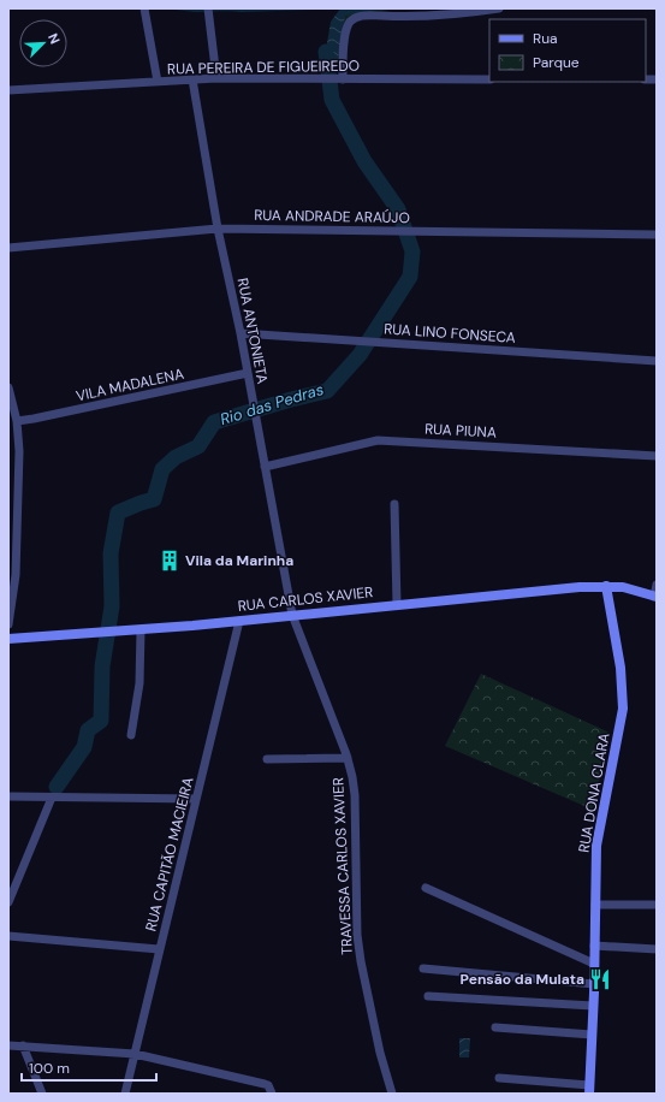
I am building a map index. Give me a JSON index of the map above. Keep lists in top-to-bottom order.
{
  "streets": {
    "street": [
      "RUA PEREIRA DE FIGUEIREDO",
      "RUA ANDRADE ARAÚJO",
      "RUA ANTONIETA",
      "RUA LINO FONSECA",
      "VILA MADALENA",
      "RUA PIUNA",
      "RUA CARLOS XAVIER",
      "RUA DONA CLARA",
      "RUA CAPITÃO MACIEIRA",
      "TRAVESSA CARLOS XAVIER"
    ]
  },
  "crossings": [
    ["RUA PEREIRA DE FIGUEIREDO", "RUA ANTONIETA"],
    ["RUA ANDRADE ARAÚJO", "RUA ANTONIETA"],
    ["RUA ANTONIETA", "RUA LINO FONSECA"],
    ["RUA ANTONIETA", "VILA MADALENA"],
    ["RUA ANTONIETA", "RUA PIUNA"],
    ["RUA ANTONIETA", "RUA CARLOS XAVIER"],
    ["RUA ANTONIETA", "TRAVESSA CARLOS XAVIER"],
    ["RUA CARLOS XAVIER", "RUA DONA CLARA"],
    ["RUA CARLOS XAVIER", "RUA CAPITÃO MACIEIRA"],
    ["RUA CARLOS XAVIER", "TRAVESSA CARLOS XAVIER"]
  ],
  "water": ["Rio das Pedras"],
  "places": {
    "building": ["Vila da Marinha"],
    "restaurant": ["Pensão da Mulata"]
  },
  "legend": ["Rua", "Parque"],
  "scale_bar": "100 m",
  "north": "top right"
}
